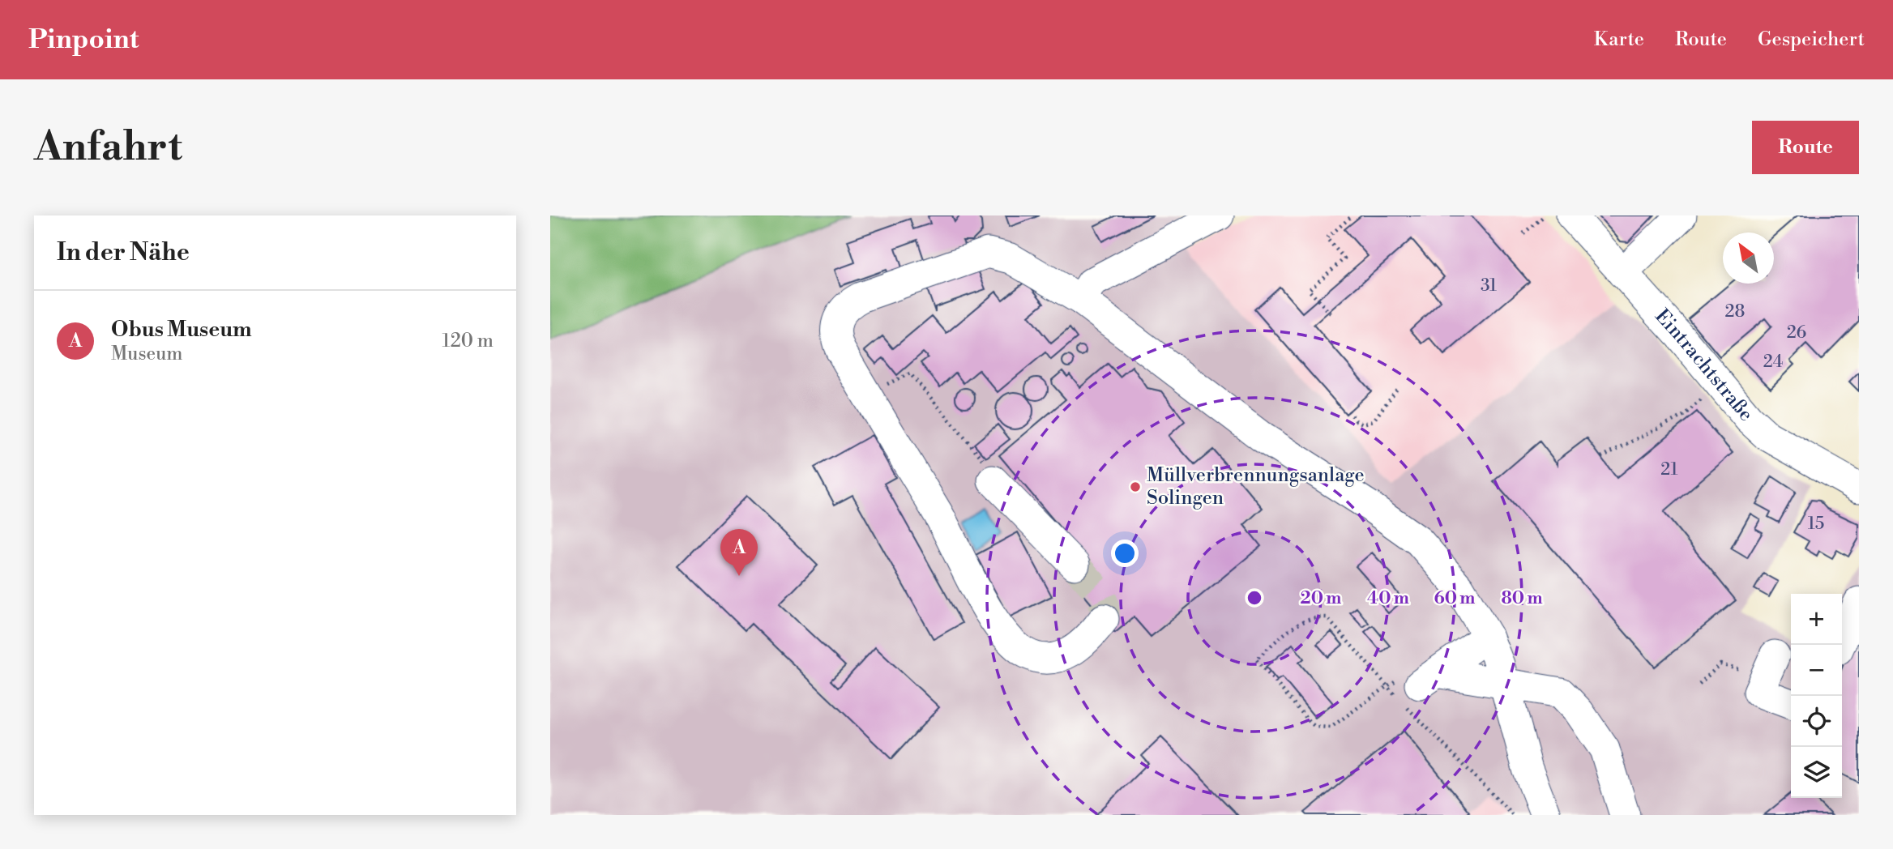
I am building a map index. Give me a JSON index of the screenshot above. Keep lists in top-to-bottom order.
{
  "streets": {
    "street": ["Eintrachtstraße"]
  },
  "places": ["Müllverbrennungsanlage Solingen"],
  "house_numbers": [
    "31",
    "28",
    "26",
    "24",
    "21",
    "15"
  ],
  "north": "top left",
  "page": {
    "header": "Pinpoint",
    "nav": ["Karte", "Route", "Gespeichert"],
    "buttons": "Route",
    "title": "Anfahrt",
    "heading": "In der Nähe",
    "list": [
      {
        "mark": "A",
        "name": "Obus Museum",
        "note": "Museum",
        "value": "120 m"
      }
    ],
    "pins": "A",
    "map_buttons": ["+", "−"]
  },
  "rings": [
    "20 m",
    "40 m",
    "60 m",
    "80 m"
  ]
}
